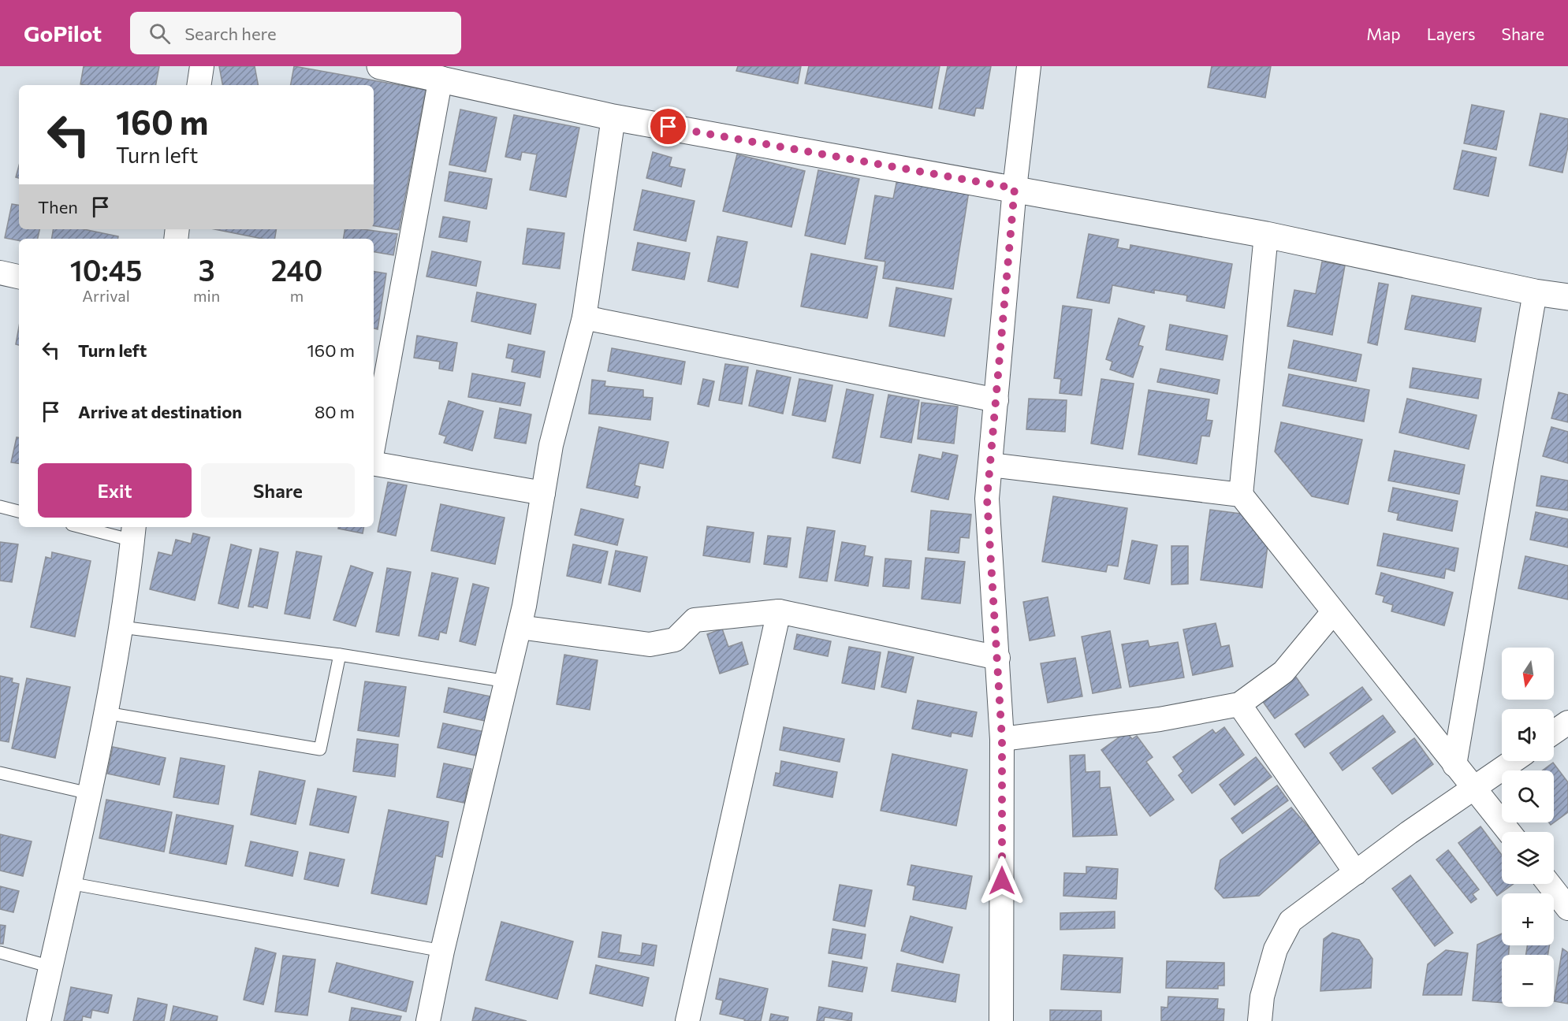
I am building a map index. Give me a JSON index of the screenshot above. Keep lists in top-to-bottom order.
{
  "north": "bottom",
  "page": {
    "header": "GoPilot",
    "search": "Search here",
    "nav": ["Map", "Layers", "Share"],
    "turn": ["160 m", "Turn left"],
    "then": "Then",
    "eta": [
      "10:45",
      "Arrival",
      "3",
      "min",
      "240",
      "m"
    ],
    "list": [
      {
        "name": "Turn left",
        "value": "160 m"
      },
      {
        "name": "Arrive at destination",
        "value": "80 m"
      }
    ],
    "buttons": ["Exit", "Share"],
    "map_buttons": ["+", "−"]
  }
}
